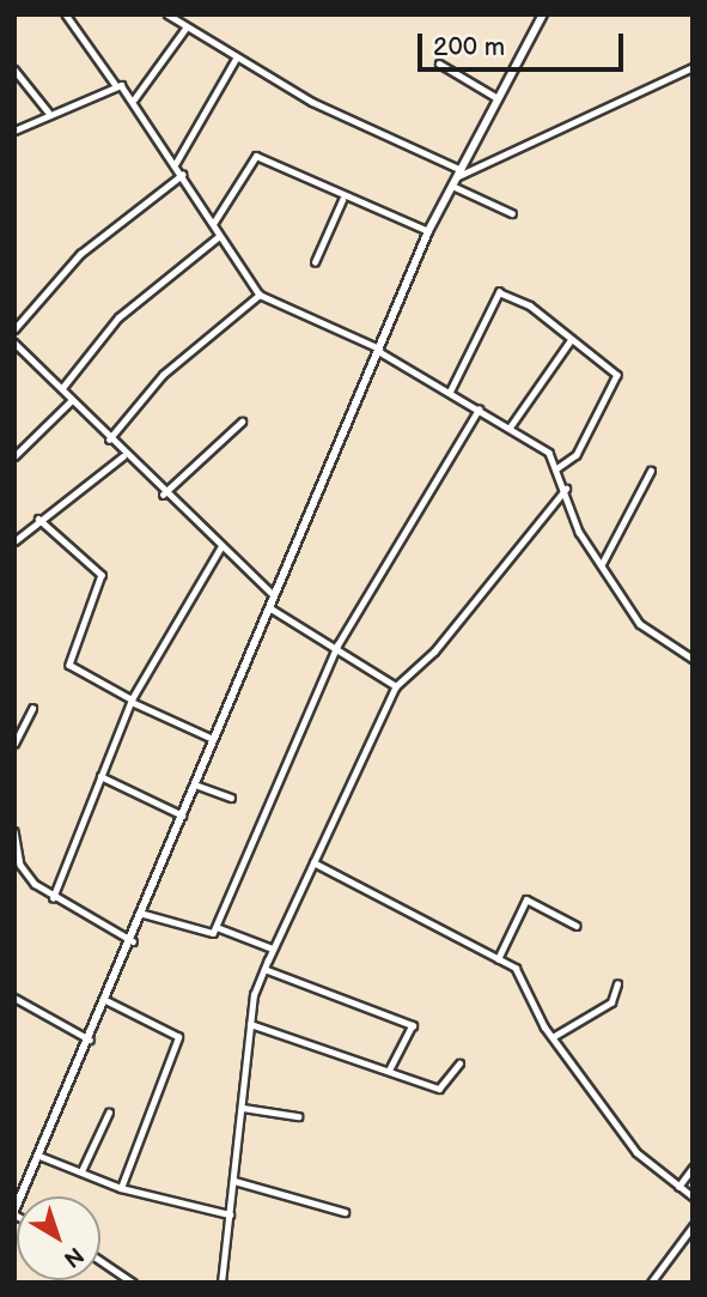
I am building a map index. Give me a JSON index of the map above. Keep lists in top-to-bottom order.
{
  "scale_bar": "200 m",
  "north": "bottom right"
}
